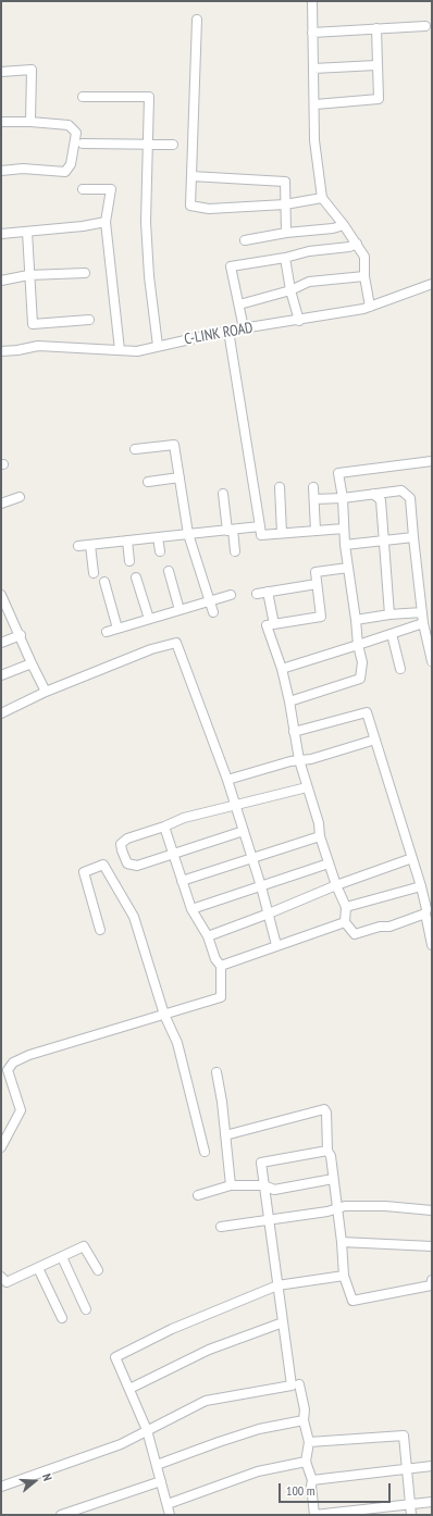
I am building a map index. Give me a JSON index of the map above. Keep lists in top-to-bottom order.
{
  "streets": {
    "street": ["C-LINK ROAD"]
  },
  "scale_bar": "100 m",
  "north": "right"
}
